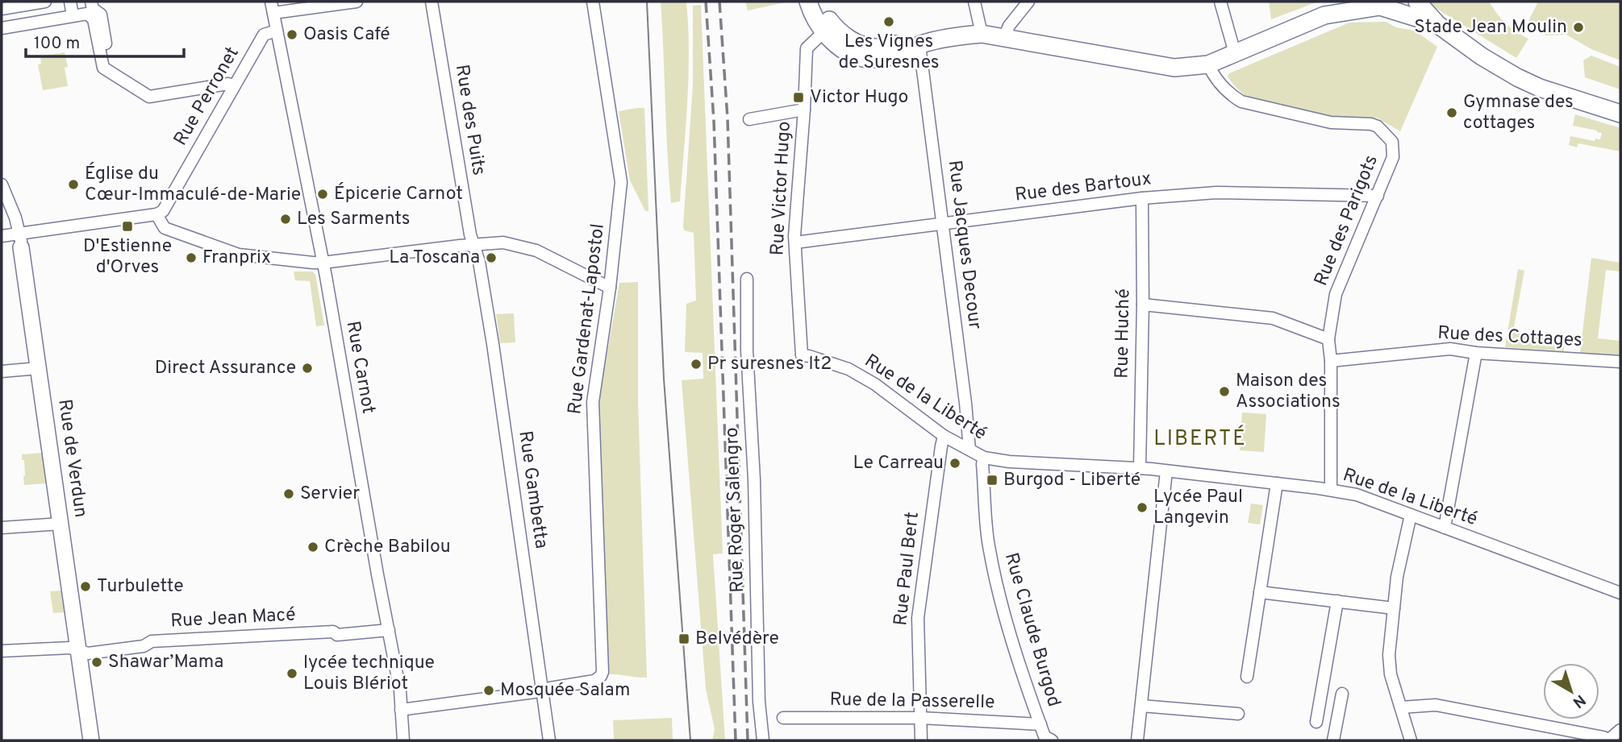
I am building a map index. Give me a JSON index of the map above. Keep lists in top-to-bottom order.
{
  "streets": {
    "street": [
      "Rue Perronet",
      "Rue des Puits",
      "Rue des Bartoux",
      "Rue Victor Hugo",
      "Rue des Parigots",
      "Rue Jacques Decour",
      "Rue Gardenat-Lapostol",
      "Rue Huché",
      "Rue des Cottages",
      "Rue Carnot",
      "Rue de la Liberté",
      "Rue de Verdun",
      "Rue Gambetta",
      "Rue Roger Salengro",
      "Rue Paul Bert",
      "Rue Jean Macé",
      "Rue Claude Burgod",
      "Rue de la Passerelle"
    ]
  },
  "crossings": [
    ["Rue Perronet", "Rue Carnot"],
    ["Rue des Puits", "Rue Gambetta"],
    ["Rue des Bartoux", "Rue Victor Hugo"],
    ["Rue des Bartoux", "Rue des Parigots"],
    ["Rue des Bartoux", "Rue Jacques Decour"],
    ["Rue des Bartoux", "Rue Huché"],
    ["Rue Victor Hugo", "Rue de la Liberté"],
    ["Rue des Parigots", "Rue des Cottages"],
    ["Rue des Parigots", "Rue de la Liberté"],
    ["Rue Jacques Decour", "Rue de la Liberté"],
    ["Rue Gardenat-Lapostol", "Rue Gambetta"],
    ["Rue Huché", "Rue de la Liberté"],
    ["Rue Carnot", "Rue Jean Macé"],
    ["Rue de la Liberté", "Rue Paul Bert"],
    ["Rue de la Liberté", "Rue Claude Burgod"],
    ["Rue de Verdun", "Rue Jean Macé"],
    ["Rue Paul Bert", "Rue de la Passerelle"],
    ["Rue Claude Burgod", "Rue de la Passerelle"]
  ],
  "districts": ["LIBERTÉ"],
  "places": {
    "other": [
      "Les Vignes de Suresnes",
      "Stade Jean Moulin",
      "Oasis Café",
      "Gymnase des cottages",
      "Église du Cœur-Immaculé-de-Marie",
      "Épicerie Carnot",
      "Les Sarments",
      "Franprix",
      "La Toscana",
      "Pr suresnes lt2",
      "Direct Assurance",
      "Maison des Associations",
      "Le Carreau",
      "Servier",
      "Lycée Paul Langevin",
      "Crèche Babilou",
      "Turbulette",
      "Shawar’Mama",
      "lycée technique Louis Blériot",
      "Mosquée Salam"
    ],
    "transit": [
      "Victor Hugo",
      "D'Estienne d'Orves",
      "Burgod - Liberté",
      "Belvédère"
    ]
  },
  "scale_bar": "100 m",
  "north": "bottom right"
}
